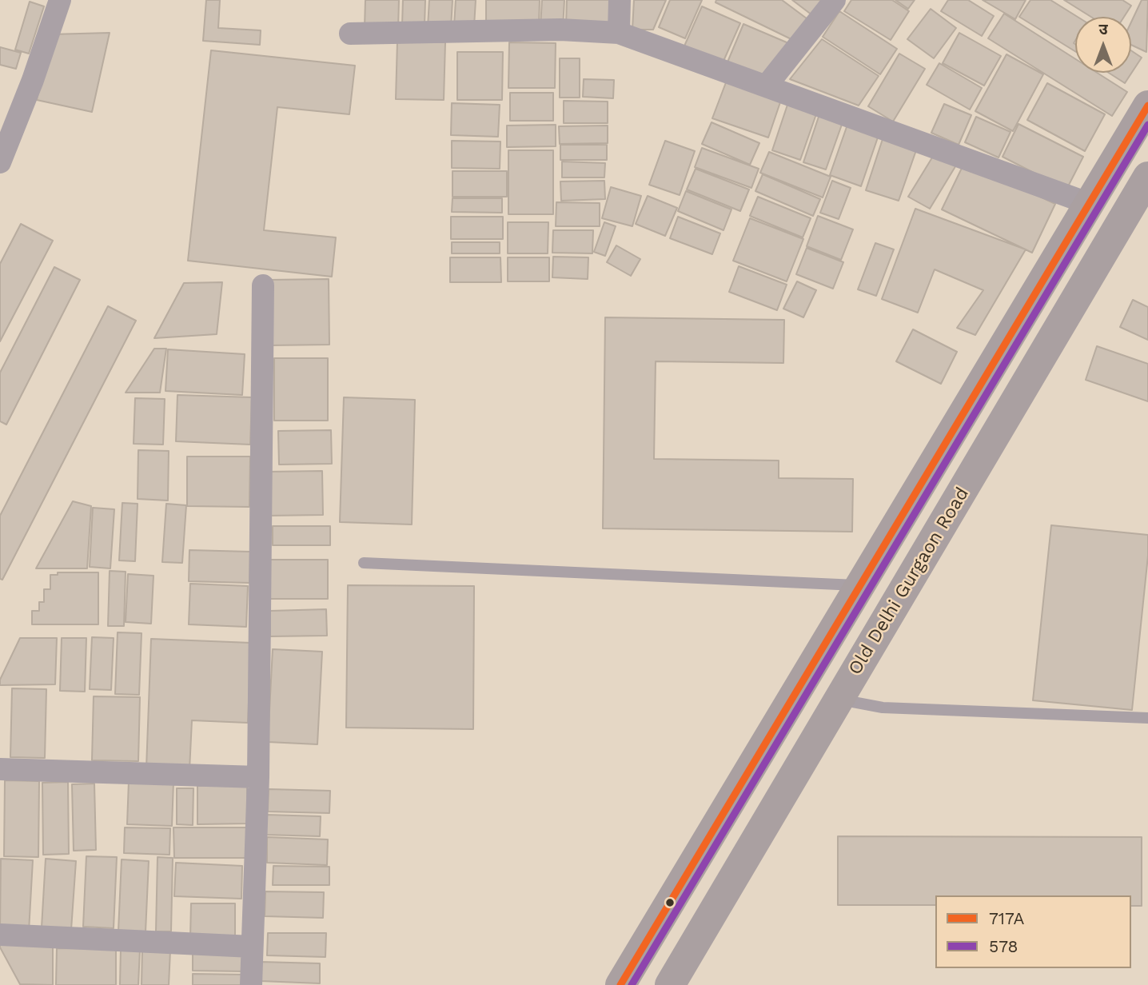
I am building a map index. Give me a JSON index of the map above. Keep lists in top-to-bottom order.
{
  "streets": {
    "main road": ["Old Delhi Gurgaon Road"]
  },
  "lines": ["transit line 717A", "transit line 578"],
  "legend": ["717A", "578"],
  "north": "top"
}
